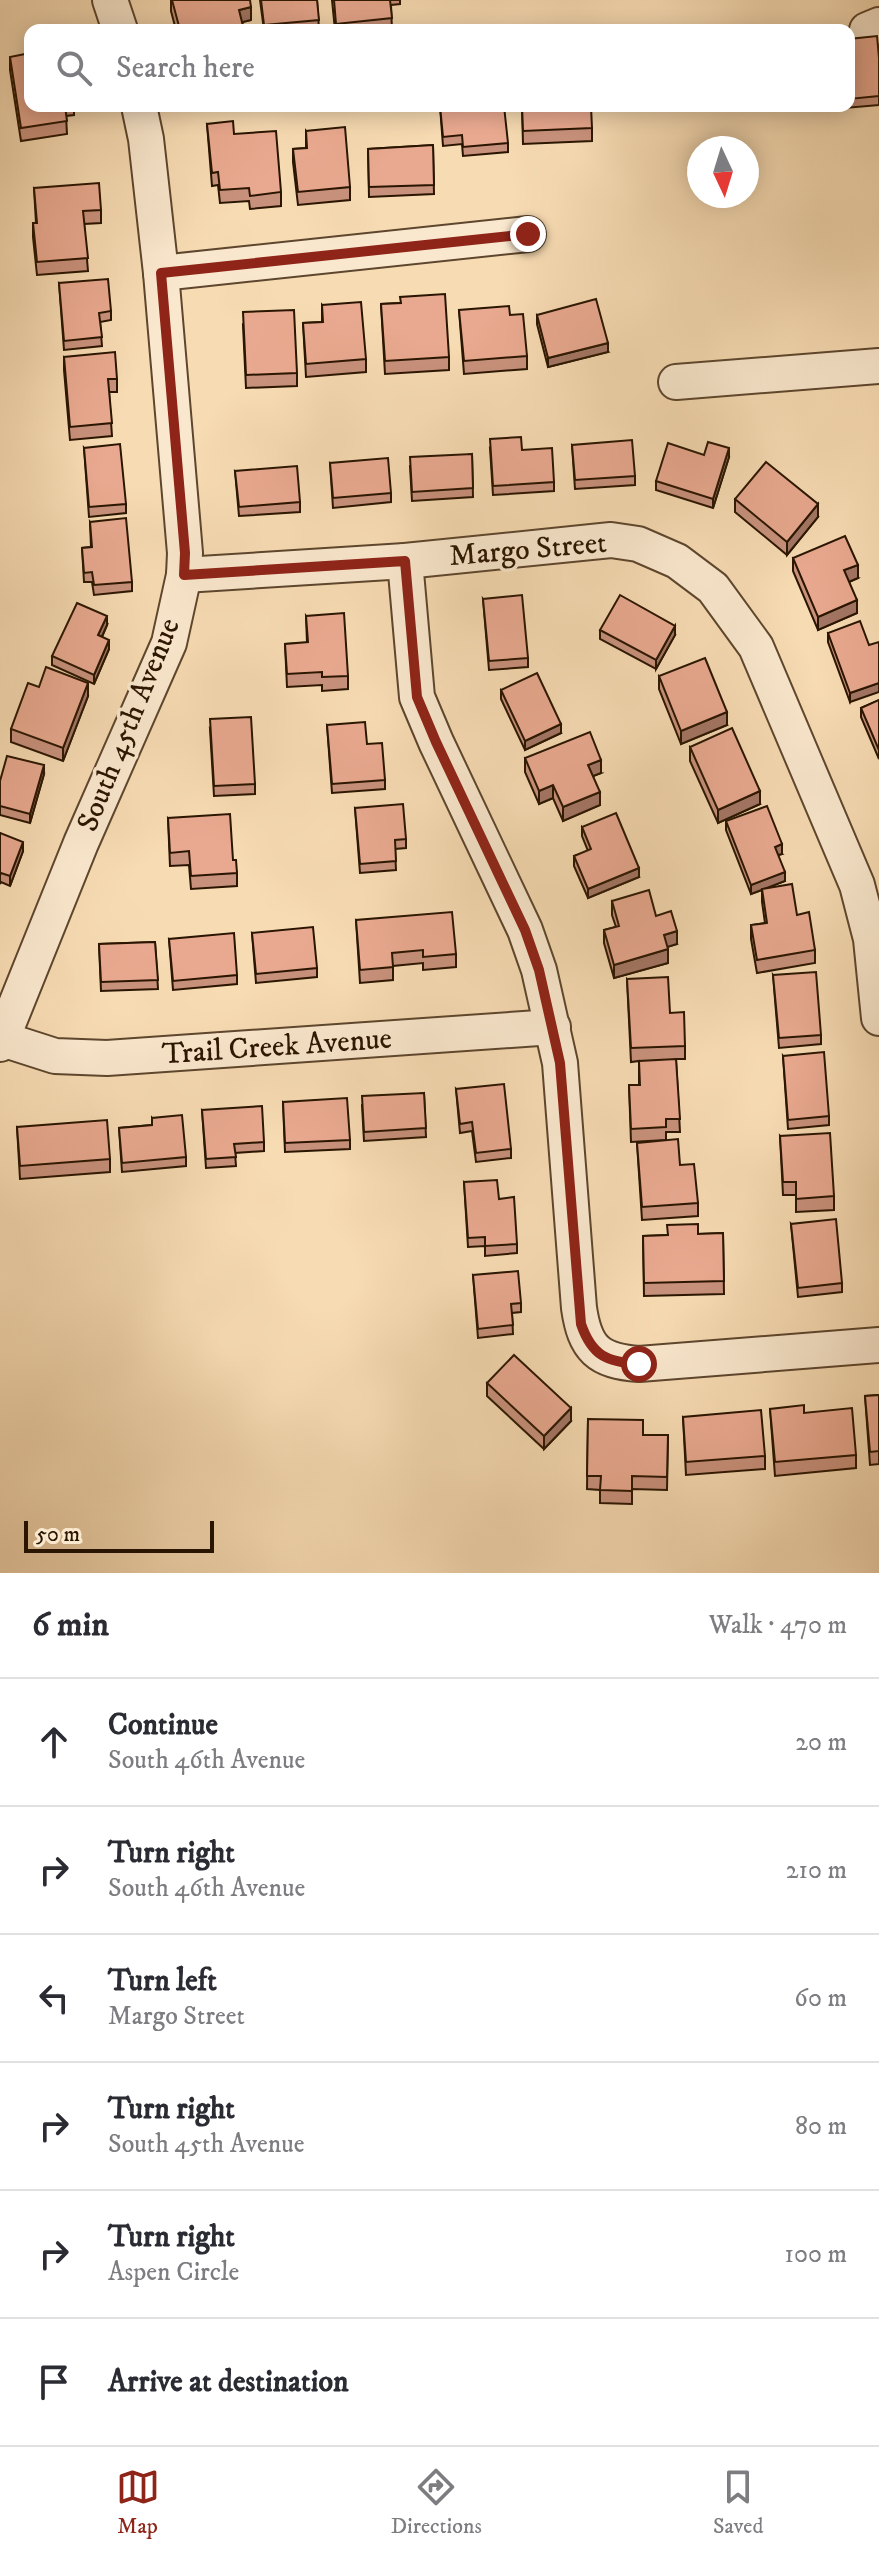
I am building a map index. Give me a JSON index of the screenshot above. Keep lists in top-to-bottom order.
{
  "streets": {
    "street": ["Margo Street", "South 45th Avenue", "Trail Creek Avenue"]
  },
  "crossings": [
    ["Margo Street", "South 45th Avenue"],
    ["South 45th Avenue", "Trail Creek Avenue"]
  ],
  "scale_bar": "50 m",
  "north": "bottom",
  "page": {
    "search": "Search here",
    "scale": "50 m",
    "heading": ["6 min", "Walk · 470 m"],
    "list": [
      ["Continue", "South 46th Avenue", "20 m"],
      ["Turn right", "South 46th Avenue", "210 m"],
      ["Turn left", "Margo Street", "60 m"],
      ["Turn right", "South 45th Avenue", "80 m"],
      ["Turn right", "Aspen Circle", "100 m"],
      "Arrive at destination"
    ],
    "nav": ["Map", "Directions", "Saved"]
  }
}
